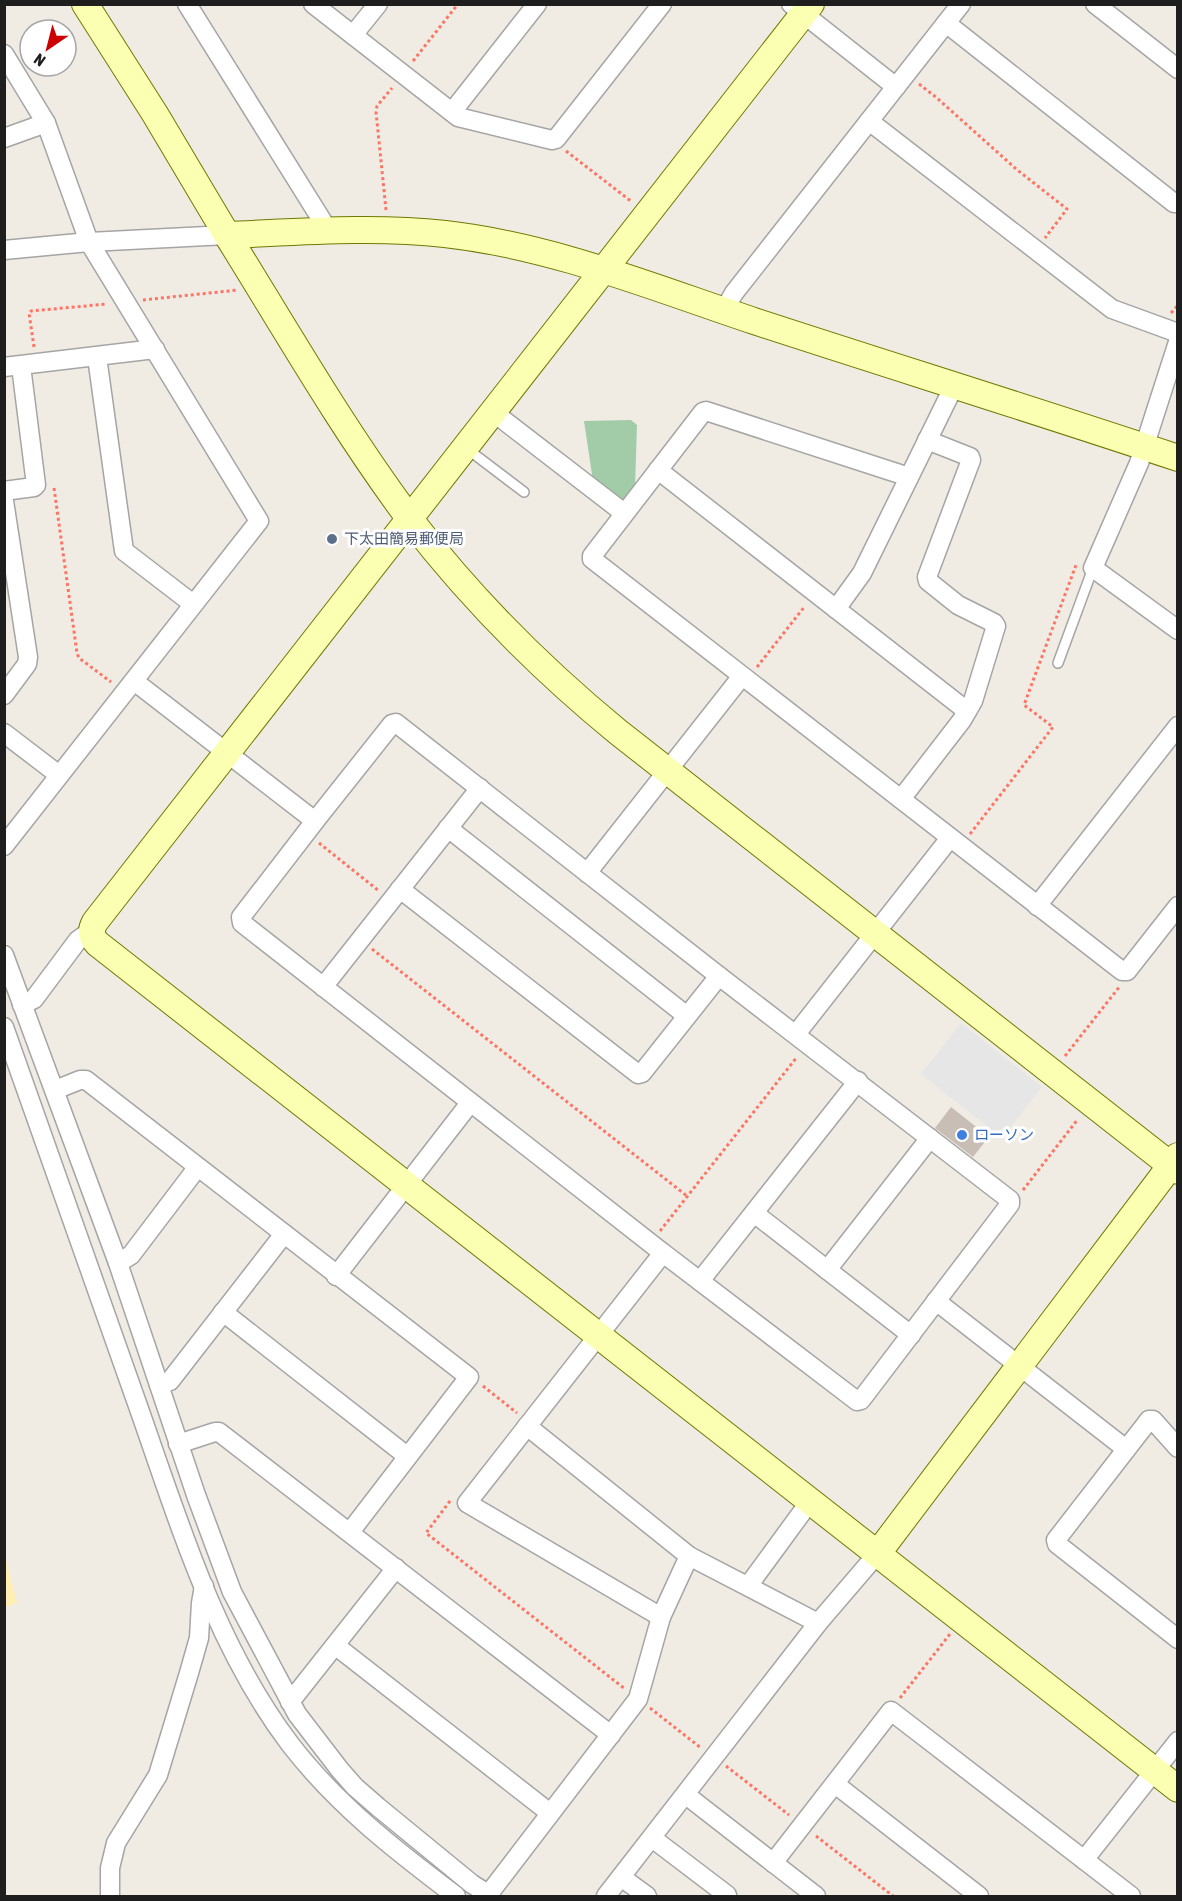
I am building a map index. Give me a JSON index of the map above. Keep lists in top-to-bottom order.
{
  "places": ["下太田簡易郵便局", "ローソン"],
  "north": "bottom left"
}
